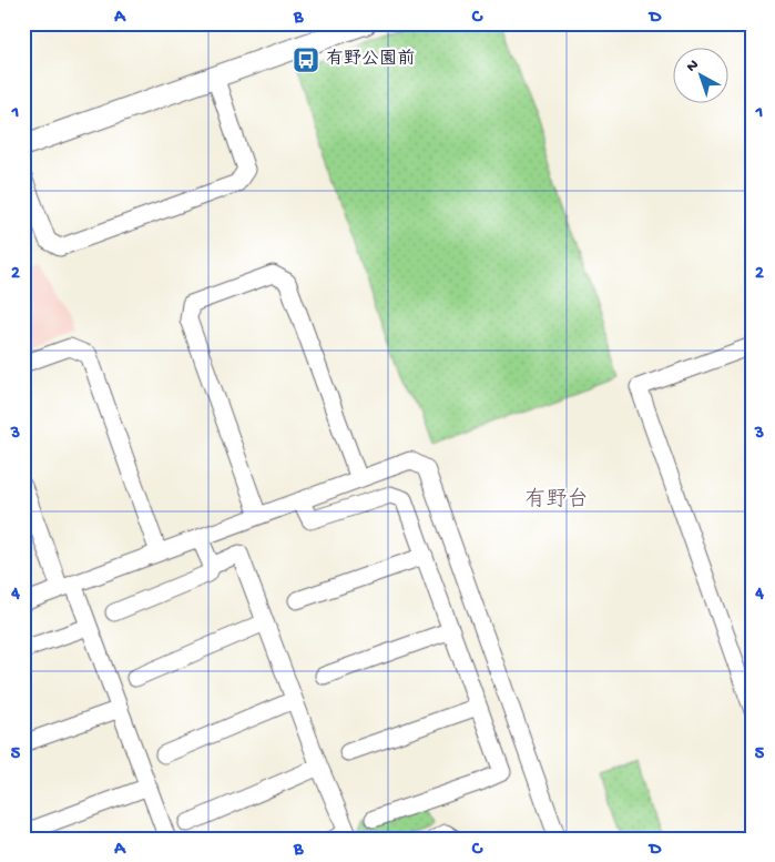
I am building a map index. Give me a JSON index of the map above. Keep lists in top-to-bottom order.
{
  "districts": ["有野台"],
  "places": {
    "bus stop": ["有野公園前"]
  },
  "north": "top left",
  "grid": {
    "columns": [
      "A",
      "B",
      "C",
      "D"
    ],
    "rows": [
      "1",
      "2",
      "3",
      "4",
      "5"
    ]
  }
}
